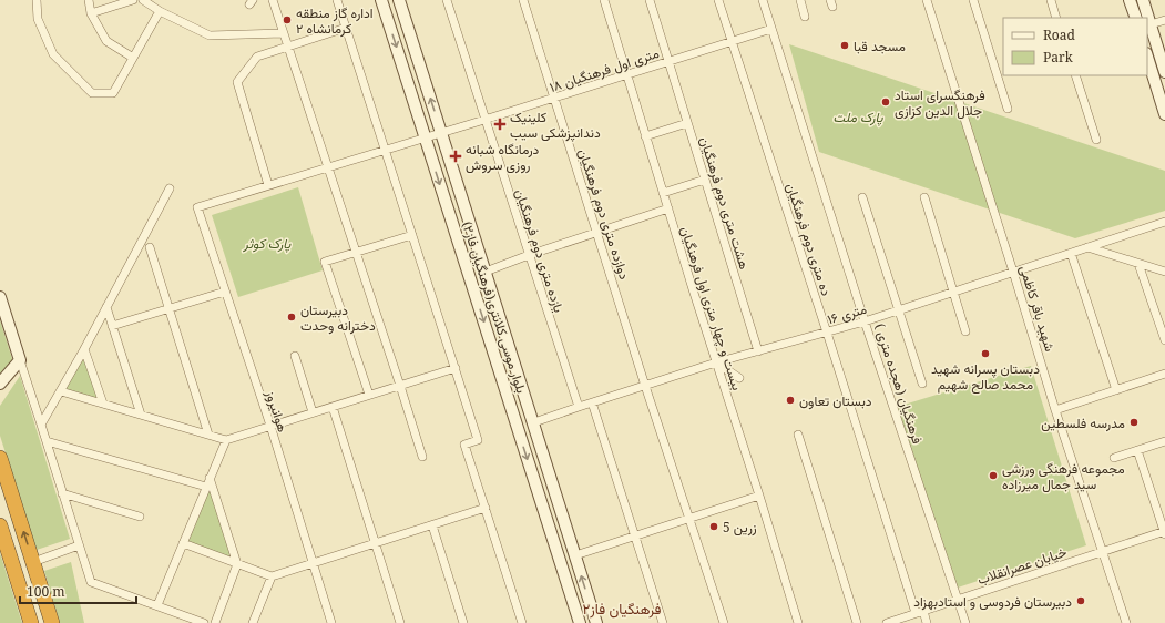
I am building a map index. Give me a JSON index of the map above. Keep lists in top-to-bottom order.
{
  "streets": {
    "main road": ["بلوار موسی کلانتری(فرهنگیان فاز۲)"],
    "street": [
      "۱۸ متری اول فرهنگیان",
      "هشت متری دوم فرهنگیان",
      "دوازده متری دوم فرهنگیان",
      "ده متری دوم فرهنگیان",
      "یازده متری دوم فرهنگیان",
      "بیست و چهار متری اول فرهنگیان",
      "شهید باقر کاظمی",
      "۱۶ متری",
      "فرهنگیان (هجده متری )",
      "هوانیروز",
      "خیابان عصرانقلاب"
    ]
  },
  "crossings": [
    ["۱۸ متری اول فرهنگیان", "هشت متری دوم فرهنگیان"],
    ["۱۸ متری اول فرهنگیان", "دوازده متری دوم فرهنگیان"],
    ["۱۸ متری اول فرهنگیان", "ده متری دوم فرهنگیان"],
    ["۱۸ متری اول فرهنگیان", "یازده متری دوم فرهنگیان"],
    ["۱۸ متری اول فرهنگیان", "بلوار موسی کلانتری(فرهنگیان فاز۲)"],
    ["۱۸ متری اول فرهنگیان", "بیست و چهار متری اول فرهنگیان"],
    ["۱۸ متری اول فرهنگیان", "فرهنگیان (هجده متری )"],
    ["۱۸ متری اول فرهنگیان", "هوانیروز"],
    ["هشت متری دوم فرهنگیان", "۱۶ متری"],
    ["دوازده متری دوم فرهنگیان", "۱۶ متری"],
    ["ده متری دوم فرهنگیان", "۱۶ متری"],
    ["ده متری دوم فرهنگیان", "خیابان عصرانقلاب"],
    ["یازده متری دوم فرهنگیان", "۱۶ متری"],
    ["بلوار موسی کلانتری(فرهنگیان فاز۲)", "۱۶ متری"],
    ["بیست و چهار متری اول فرهنگیان", "۱۶ متری"],
    ["شهید باقر کاظمی", "۱۶ متری"],
    ["شهید باقر کاظمی", "خیابان عصرانقلاب"],
    ["۱۶ متری", "فرهنگیان (هجده متری )"],
    ["فرهنگیان (هجده متری )", "خیابان عصرانقلاب"]
  ],
  "districts": ["فرهنگیان فاز۲"],
  "parks": ["پارک ملت", "پارک کوثر"],
  "places": {
    "other": [
      "اداره گاز منطقه ۲ کرمانشاه",
      "مسجد قبا",
      "فرهنگسرای استاد جلال الدین کزازی",
      "دبیرستان دخترانه وحدت",
      "دبستان پسرانه شهید محمد صالح شهیم",
      "دبستان تعاون",
      "مدرسه فلسطین",
      "مجموعه فرهنگی ورزشی سید جمال میرزاده",
      "زرین 5",
      "دبیرستان فردوسی و استادبهزاد"
    ],
    "health": ["کلینیک دندانپزشکی سیب", "درمانگاه شبانه روزی سروش"]
  },
  "legend": ["Road", "Park"],
  "scale_bar": "100 m"
}
